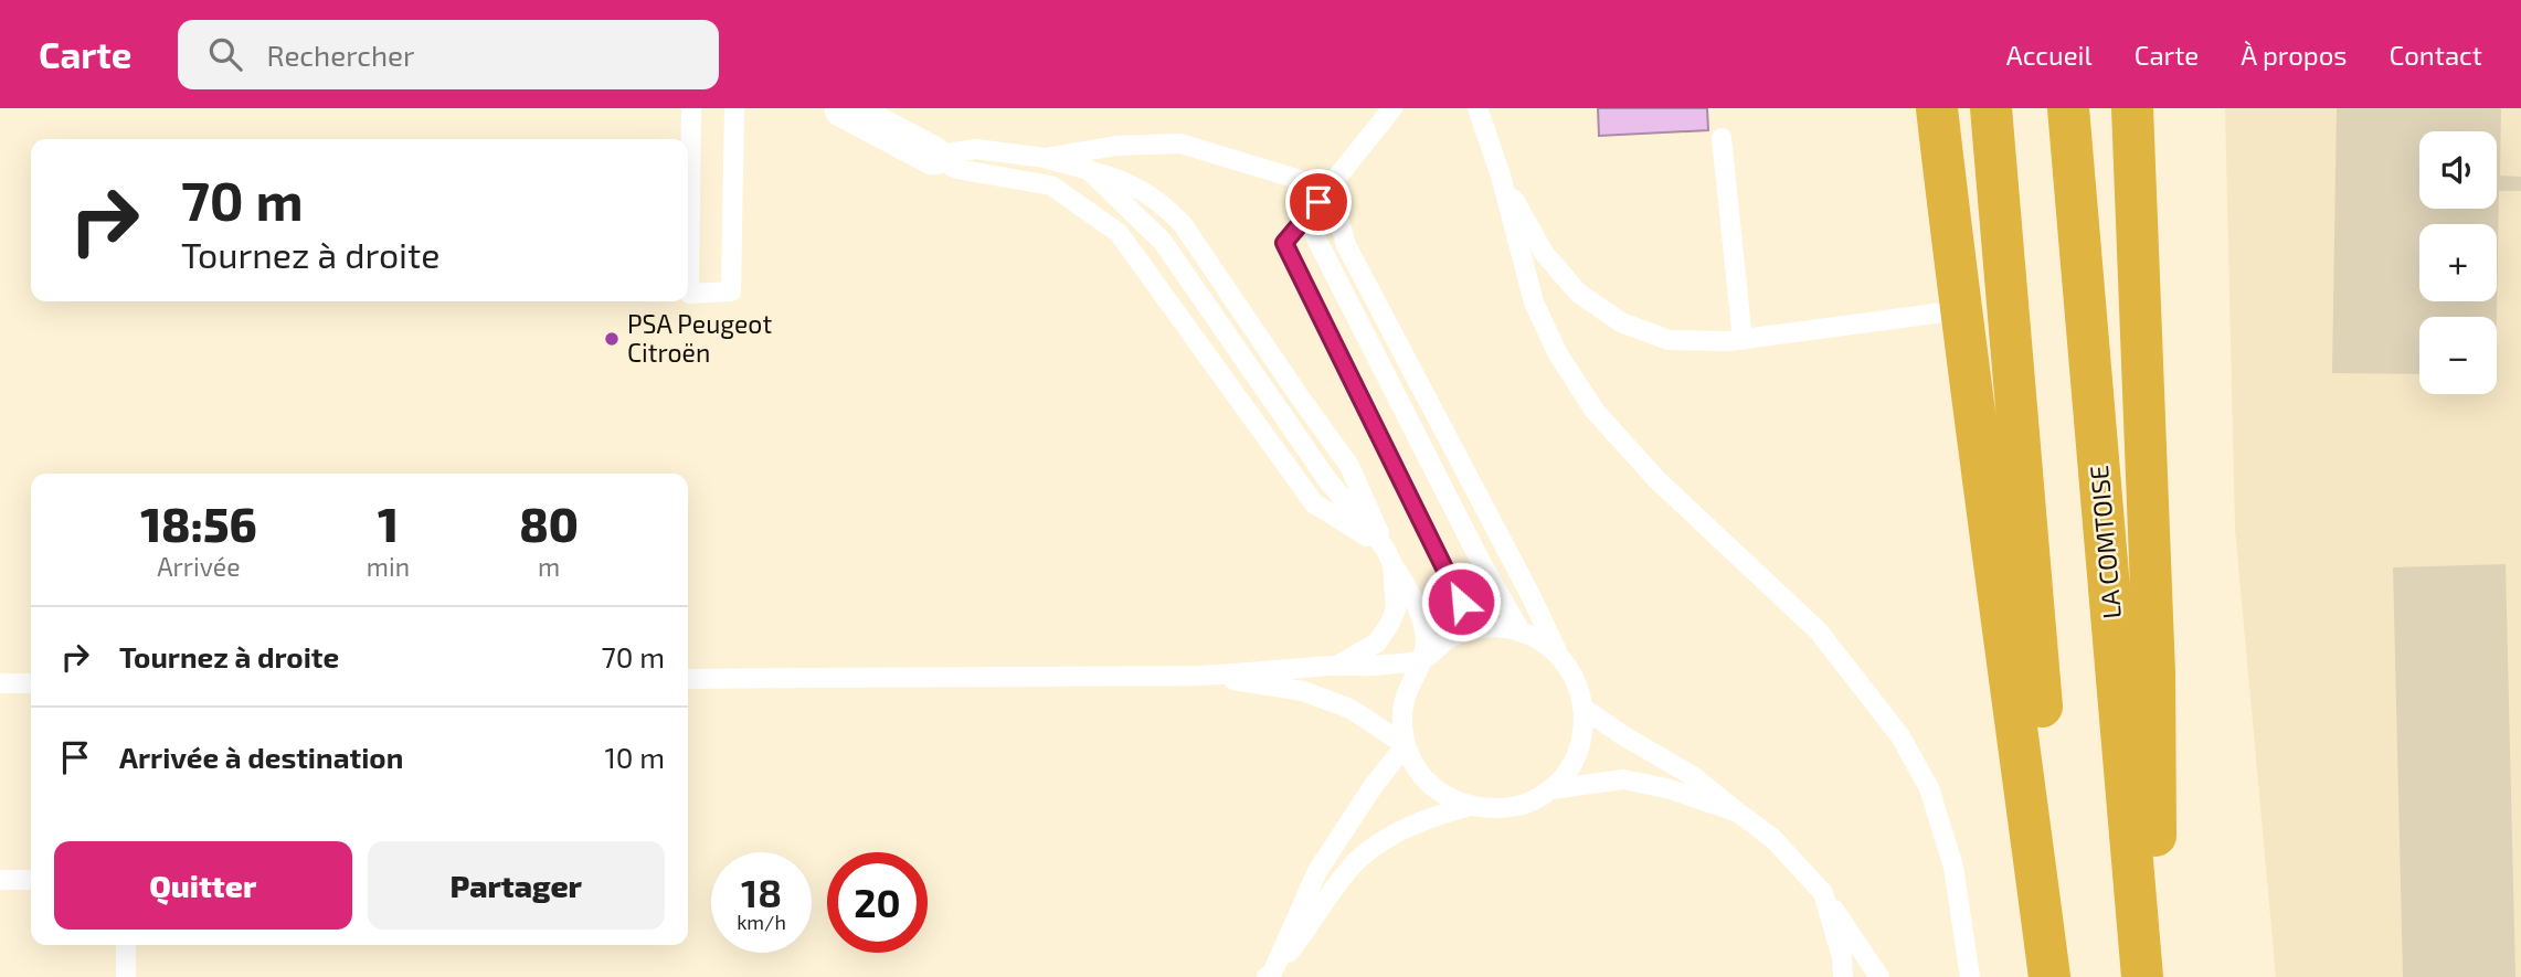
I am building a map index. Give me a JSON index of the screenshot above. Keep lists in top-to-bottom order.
{
  "streets": {
    "highway": ["LA COMTOISE"]
  },
  "places": ["PSA Peugeot Citroën"],
  "page": {
    "header": "Carte",
    "search": "Rechercher",
    "nav": [
      "Accueil",
      "Carte",
      "À propos",
      "Contact"
    ],
    "map_buttons": ["+", "−"],
    "turn": ["70 m", "Tournez à droite"],
    "eta": [
      "18:56",
      "Arrivée",
      "1",
      "min",
      "80",
      "m"
    ],
    "list": [
      {
        "name": "Tournez à droite",
        "value": "70 m"
      },
      {
        "name": "Arrivée à destination",
        "value": "10 m"
      }
    ],
    "buttons": ["Quitter", "Partager"],
    "speed": "18 km/h",
    "limit": "20"
  }
}
